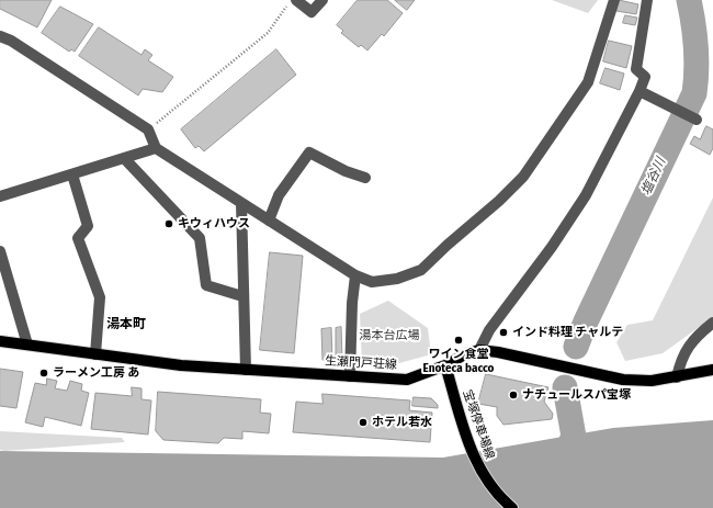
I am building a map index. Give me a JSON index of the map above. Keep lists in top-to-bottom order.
{
  "streets": {
    "main road": ["生瀬門戸荘線", "宝塚停車場線"]
  },
  "crossings": [
    ["生瀬門戸荘線", "宝塚停車場線"]
  ],
  "districts": ["湯本町"],
  "water": ["塩谷川"],
  "parks": ["湯本台広場"],
  "places": [
    "キウィハウス",
    "インド料理 チャルテ",
    "ワイン食堂 Enoteca bacco",
    "ラーメン工房 あ",
    "ナチュールスパ宝塚",
    "ホテル若水"
  ]
}
